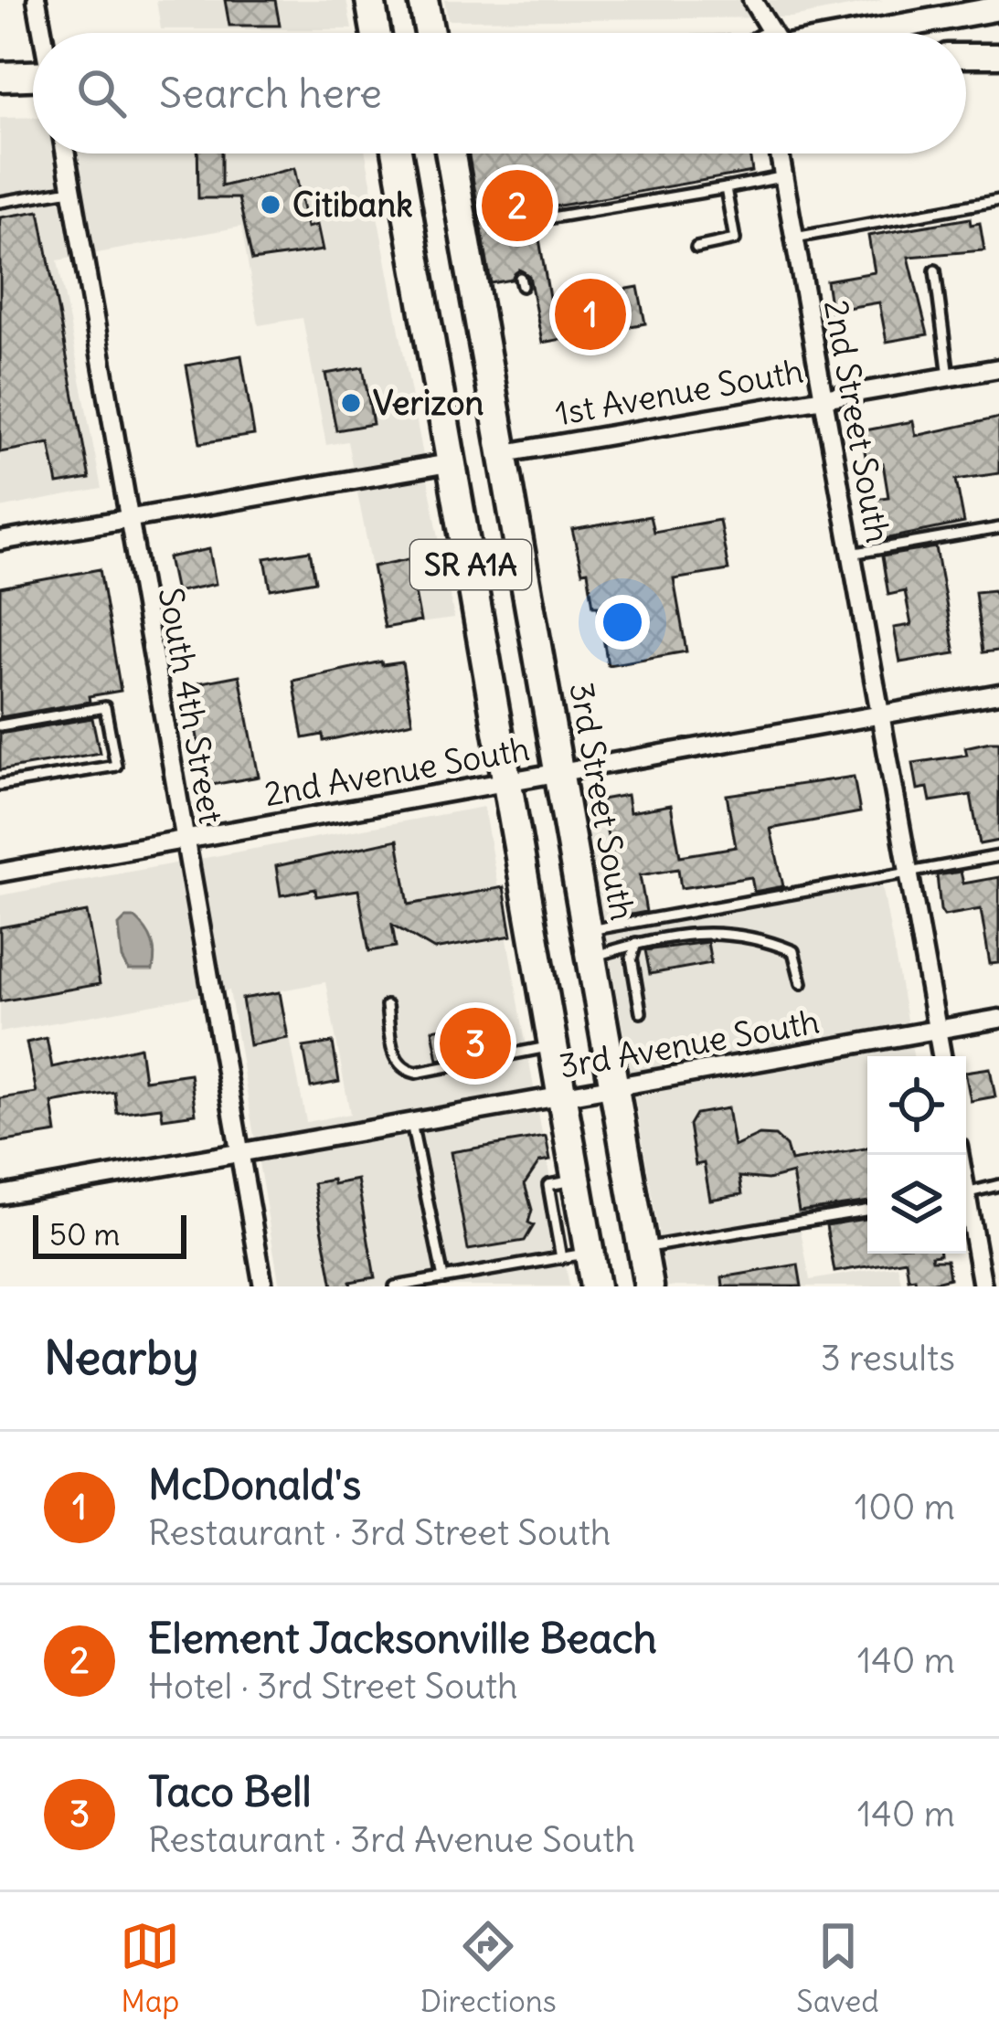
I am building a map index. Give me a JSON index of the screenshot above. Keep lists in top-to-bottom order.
{
  "streets": {
    "main road": ["SR A1A", "3rd Street South"],
    "street": [
      "1st Avenue South",
      "2nd Street South",
      "South 4th Street",
      "2nd Avenue South",
      "3rd Avenue South"
    ]
  },
  "crossings": [
    ["1st Avenue South", "2nd Street South"],
    ["1st Avenue South", "3rd Street South"],
    ["2nd Street South", "2nd Avenue South"],
    ["2nd Street South", "3rd Avenue South"],
    ["SR A1A", "2nd Avenue South"],
    ["SR A1A", "3rd Avenue South"],
    ["South 4th Street", "2nd Avenue South"],
    ["South 4th Street", "3rd Avenue South"],
    ["2nd Avenue South", "3rd Street South"],
    ["3rd Street South", "3rd Avenue South"]
  ],
  "places": ["Citibank", "Verizon"],
  "scale_bar": "50 m",
  "page": {
    "search": "Search here",
    "pins": ["2", "1", "3"],
    "scale": "50 m",
    "heading": ["Nearby", "3 results"],
    "list": [
      {
        "mark": "1",
        "name": "McDonald's",
        "note": "Restaurant · 3rd Street South",
        "value": "100 m"
      },
      {
        "mark": "2",
        "name": "Element Jacksonville Beach",
        "note": "Hotel · 3rd Street South",
        "value": "140 m"
      },
      {
        "mark": "3",
        "name": "Taco Bell",
        "note": "Restaurant · 3rd Avenue South",
        "value": "140 m"
      }
    ],
    "nav": ["Map", "Directions", "Saved"]
  }
}
